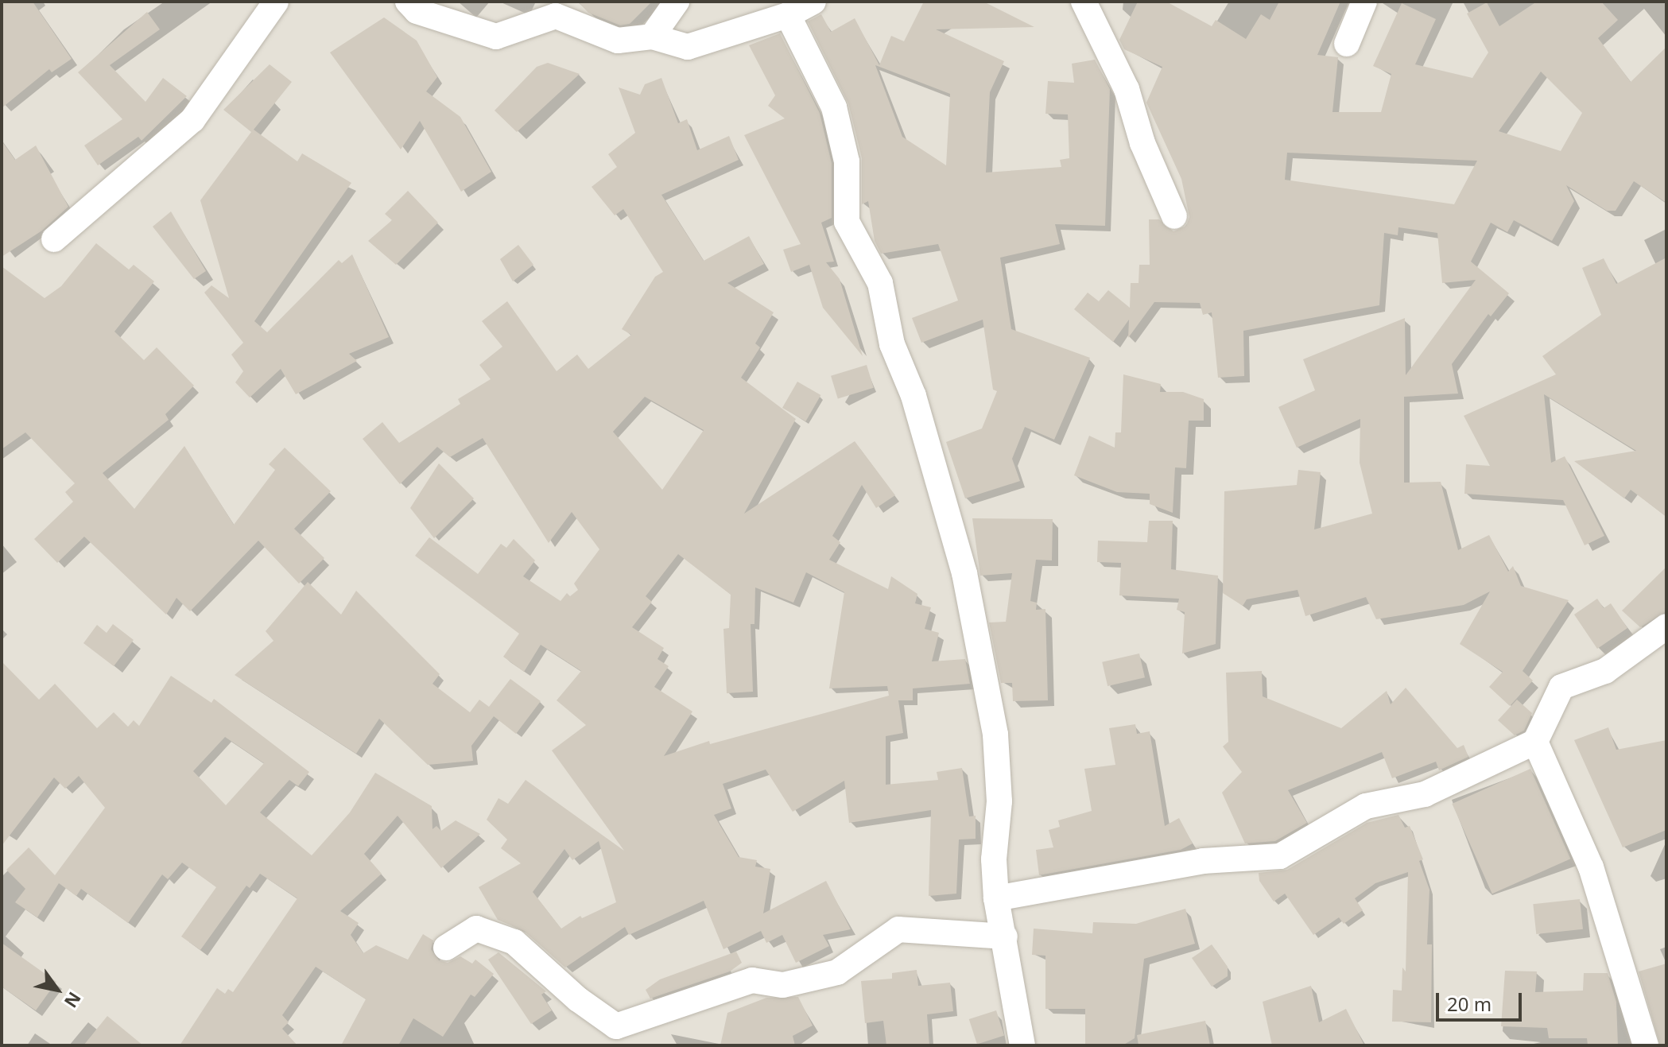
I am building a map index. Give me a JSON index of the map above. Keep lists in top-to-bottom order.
{
  "scale_bar": "20 m",
  "north": "bottom right"
}
